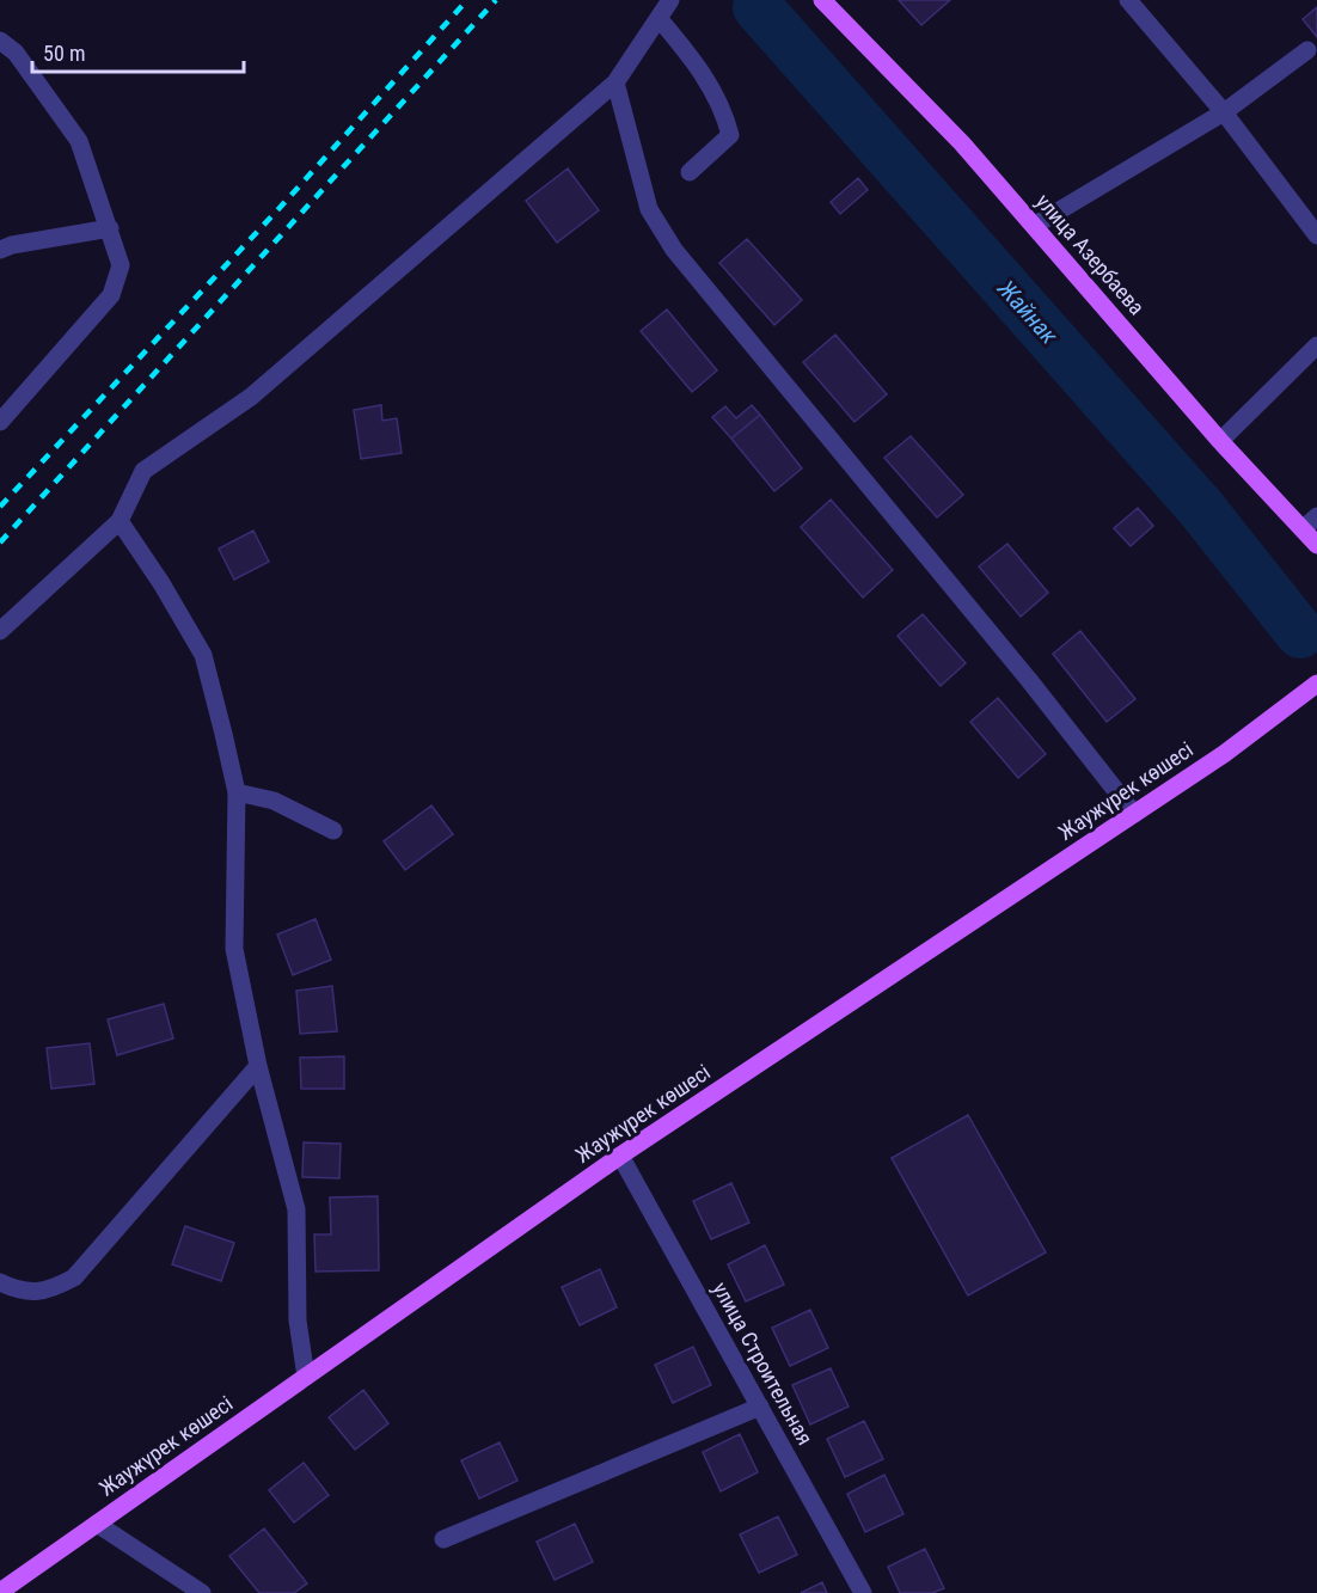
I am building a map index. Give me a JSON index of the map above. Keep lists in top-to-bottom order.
{
  "streets": {
    "main road": ["улица Азербаева", "Жаужүрек көшесі"],
    "street": ["улица Строительная"]
  },
  "crossings": [
    ["Жаужүрек көшесі", "улица Строительная"]
  ],
  "water": ["Жайнак"],
  "scale_bar": "50 m"
}
